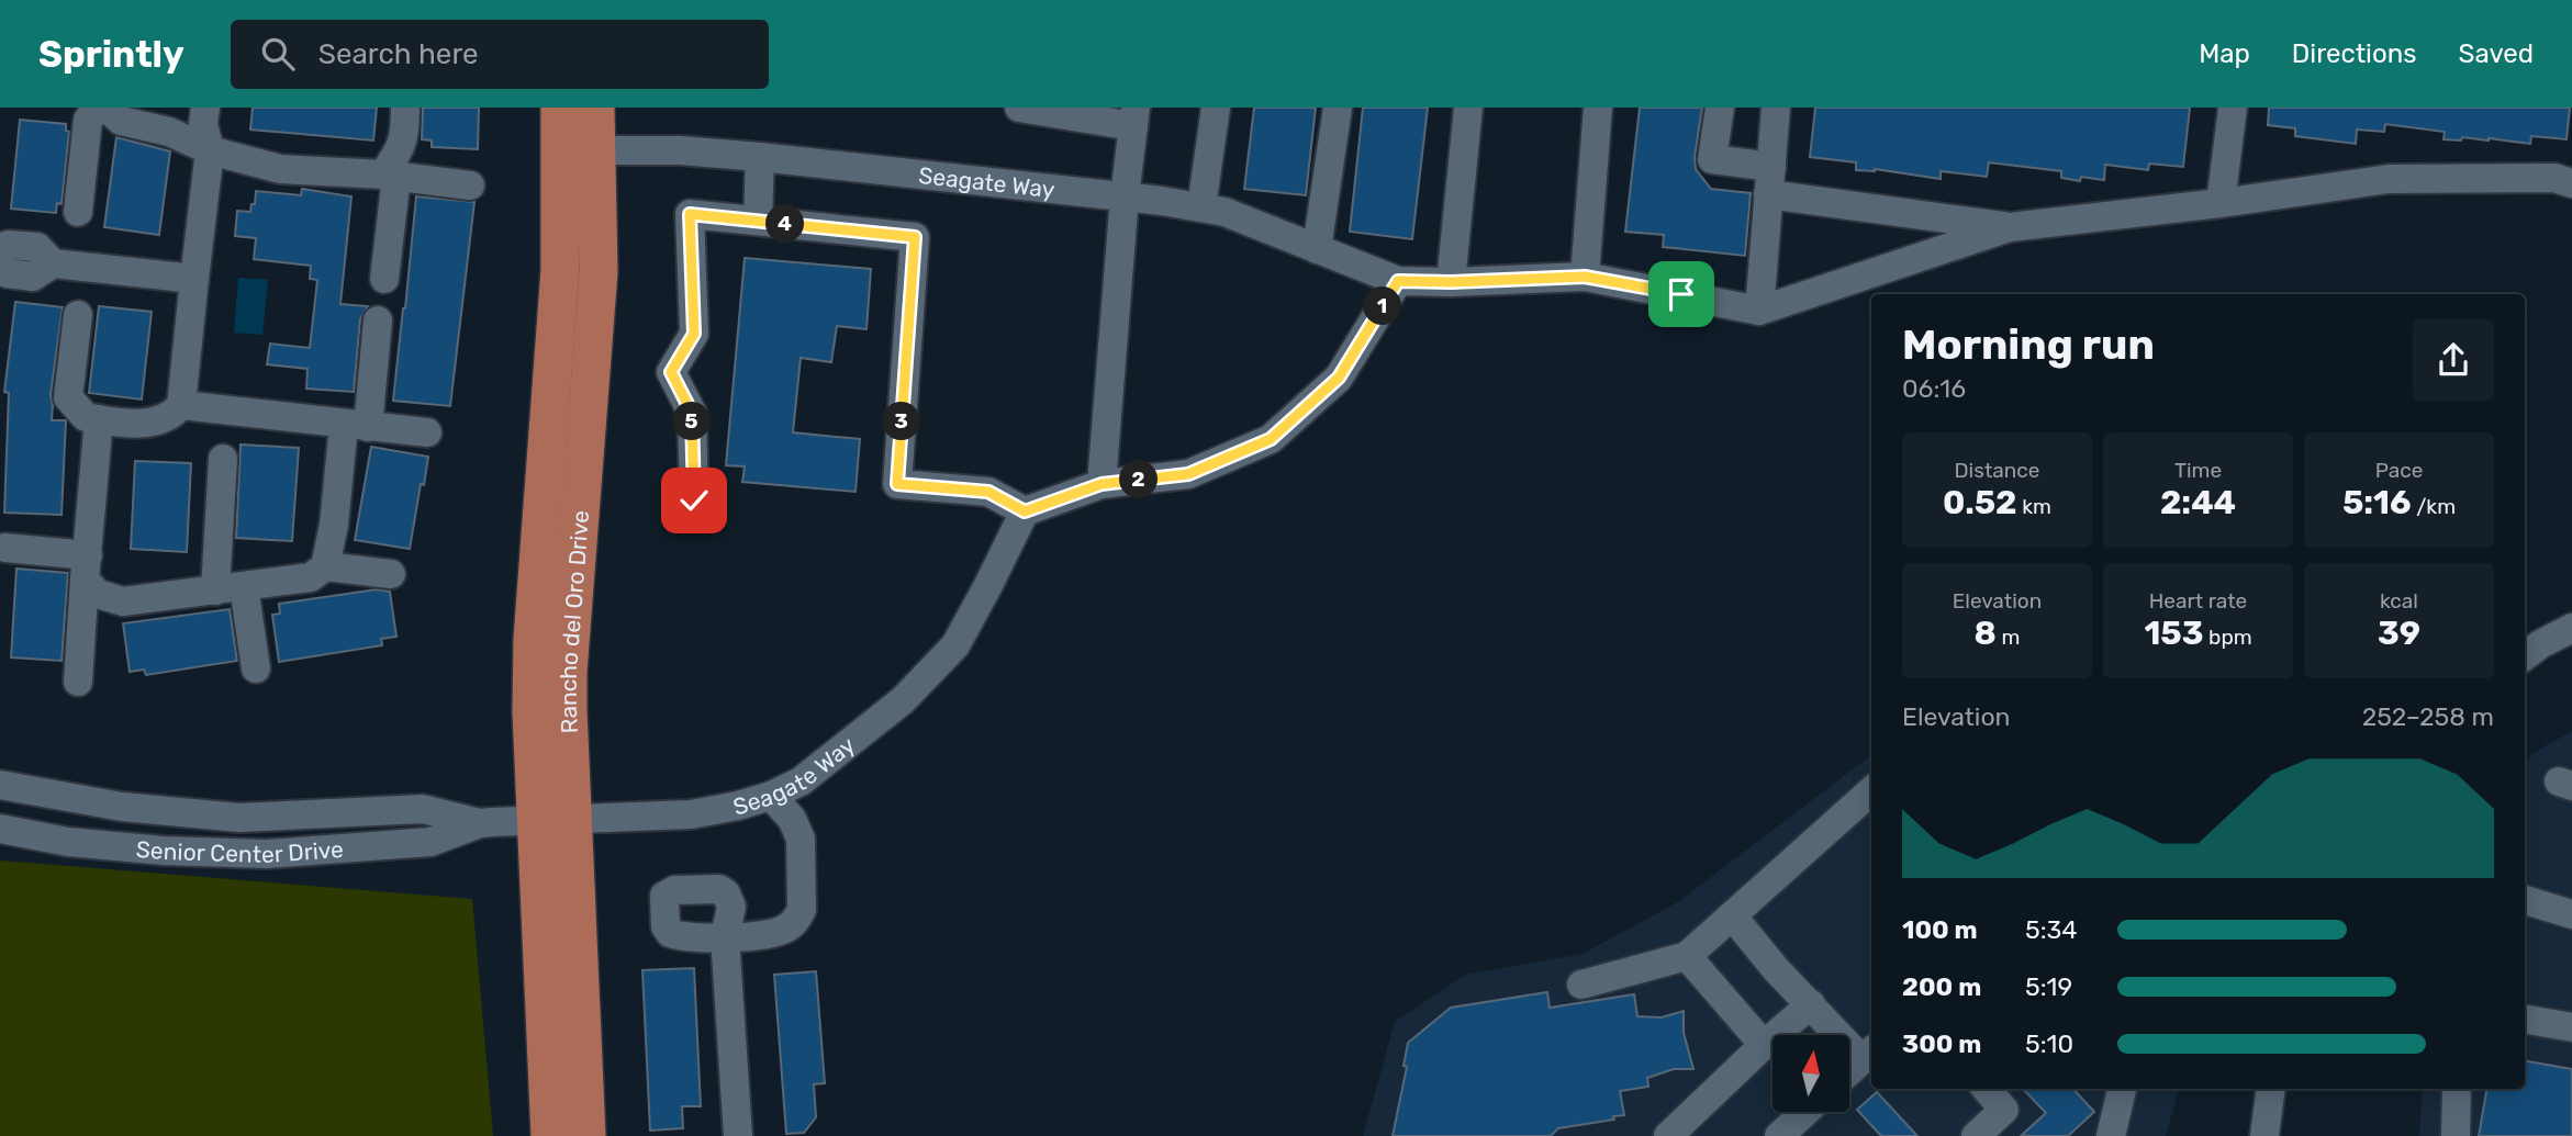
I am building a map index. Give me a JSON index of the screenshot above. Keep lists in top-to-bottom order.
{
  "streets": {
    "main road": ["Rancho del Oro Drive"],
    "street": ["Seagate Way", "Senior Center Drive"]
  },
  "crossings": [
    ["Seagate Way", "Rancho del Oro Drive"],
    ["Seagate Way", "Senior Center Drive"],
    ["Rancho del Oro Drive", "Senior Center Drive"]
  ],
  "north": "top",
  "page": {
    "header": "Sprintly",
    "search": "Search here",
    "nav": ["Map", "Directions", "Saved"],
    "pins": [
      "4",
      "1",
      "3",
      "5",
      "2"
    ],
    "heading": ["Morning run", "06:16"],
    "stats": [
      ["Distance", "0.52 km"],
      ["Time", "2:44"],
      ["Pace", "5:16 /km"],
      ["Elevation", "8 m"],
      ["Heart rate", "153 bpm"],
      ["kcal", "39"]
    ],
    "chart": ["Elevation", "252–258 m"],
    "list": [
      {
        "name": "100 m",
        "note": "5:34"
      },
      {
        "name": "200 m",
        "note": "5:19"
      },
      {
        "name": "300 m",
        "note": "5:10"
      }
    ]
  }
}
